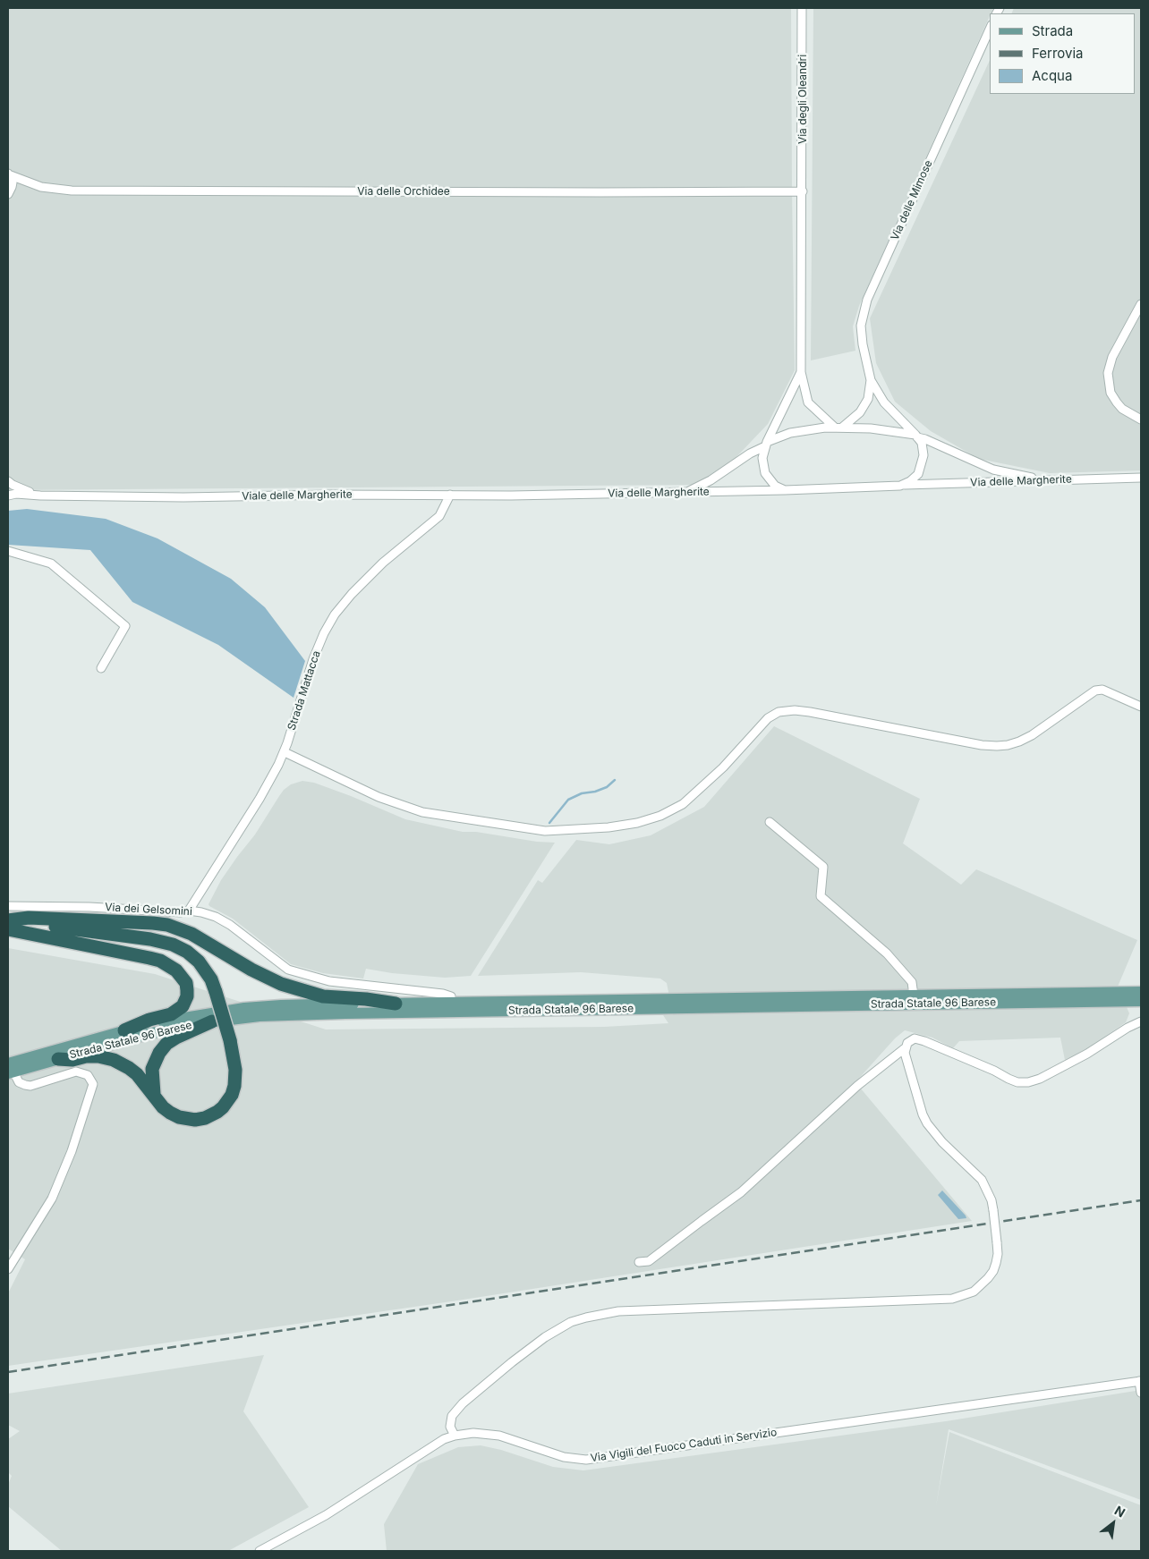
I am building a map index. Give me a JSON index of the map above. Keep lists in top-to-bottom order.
{
  "streets": {
    "main road": ["Strada Statale 96 Barese"],
    "street": [
      "Via degli Oleandri",
      "Via delle Orchidee",
      "Via delle Mimose",
      "Via delle Margherite",
      "Viale delle Margherite",
      "Strada Mattacca",
      "Via dei Gelsomini",
      "Via Vigili del Fuoco Caduti in Servizio"
    ]
  },
  "crossings": [
    ["Via degli Oleandri", "Via delle Orchidee"],
    ["Via delle Margherite", "Viale delle Margherite"],
    ["Viale delle Margherite", "Strada Mattacca"],
    ["Strada Mattacca", "Via dei Gelsomini"],
    ["Via dei Gelsomini", "Strada Statale 96 Barese"]
  ],
  "legend": ["Strada", "Ferrovia", "Acqua"],
  "north": "top right"
}
